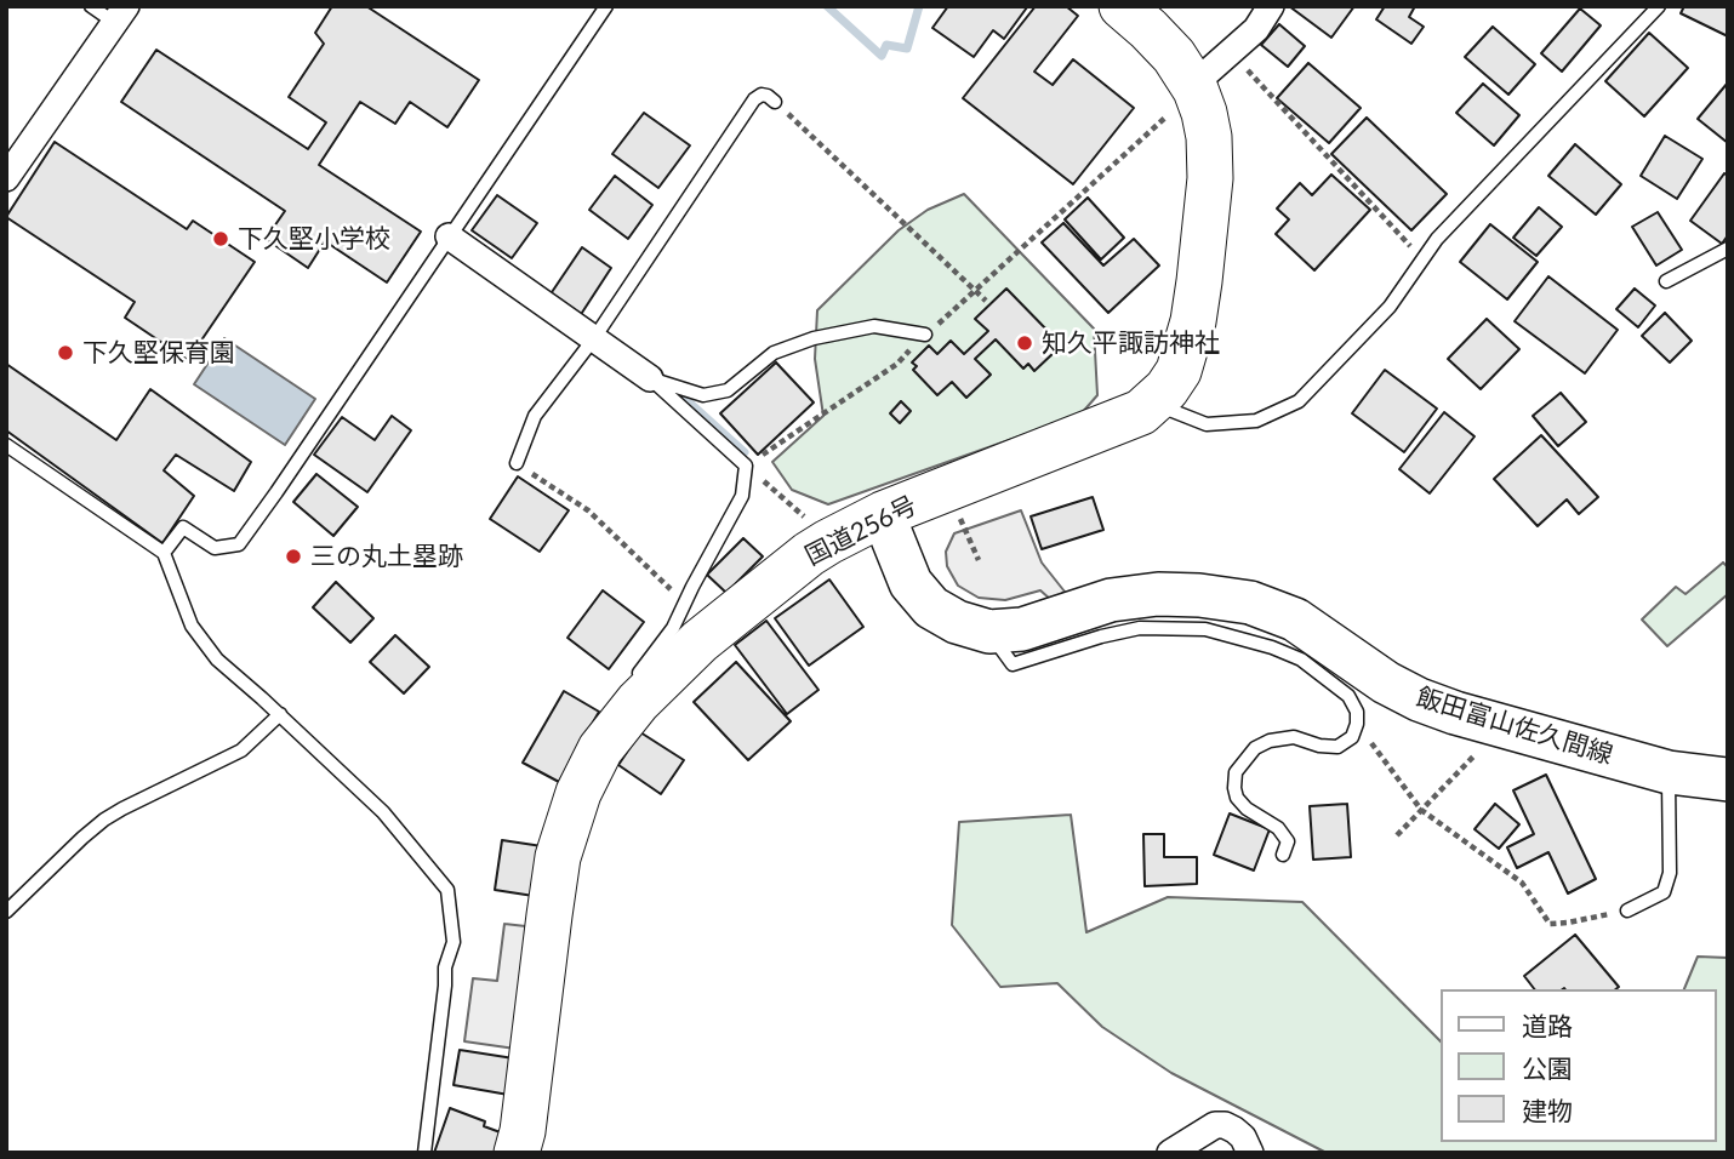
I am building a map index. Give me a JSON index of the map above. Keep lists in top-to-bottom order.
{
  "streets": {
    "highway": ["国道256号"],
    "main road": ["飯田富山佐久間線"]
  },
  "crossings": [
    ["国道256号", "飯田富山佐久間線"]
  ],
  "places": [
    "下久堅小学校",
    "知久平諏訪神社",
    "下久堅保育園",
    "三の丸土塁跡"
  ],
  "legend": ["道路", "公園", "建物"]
}
